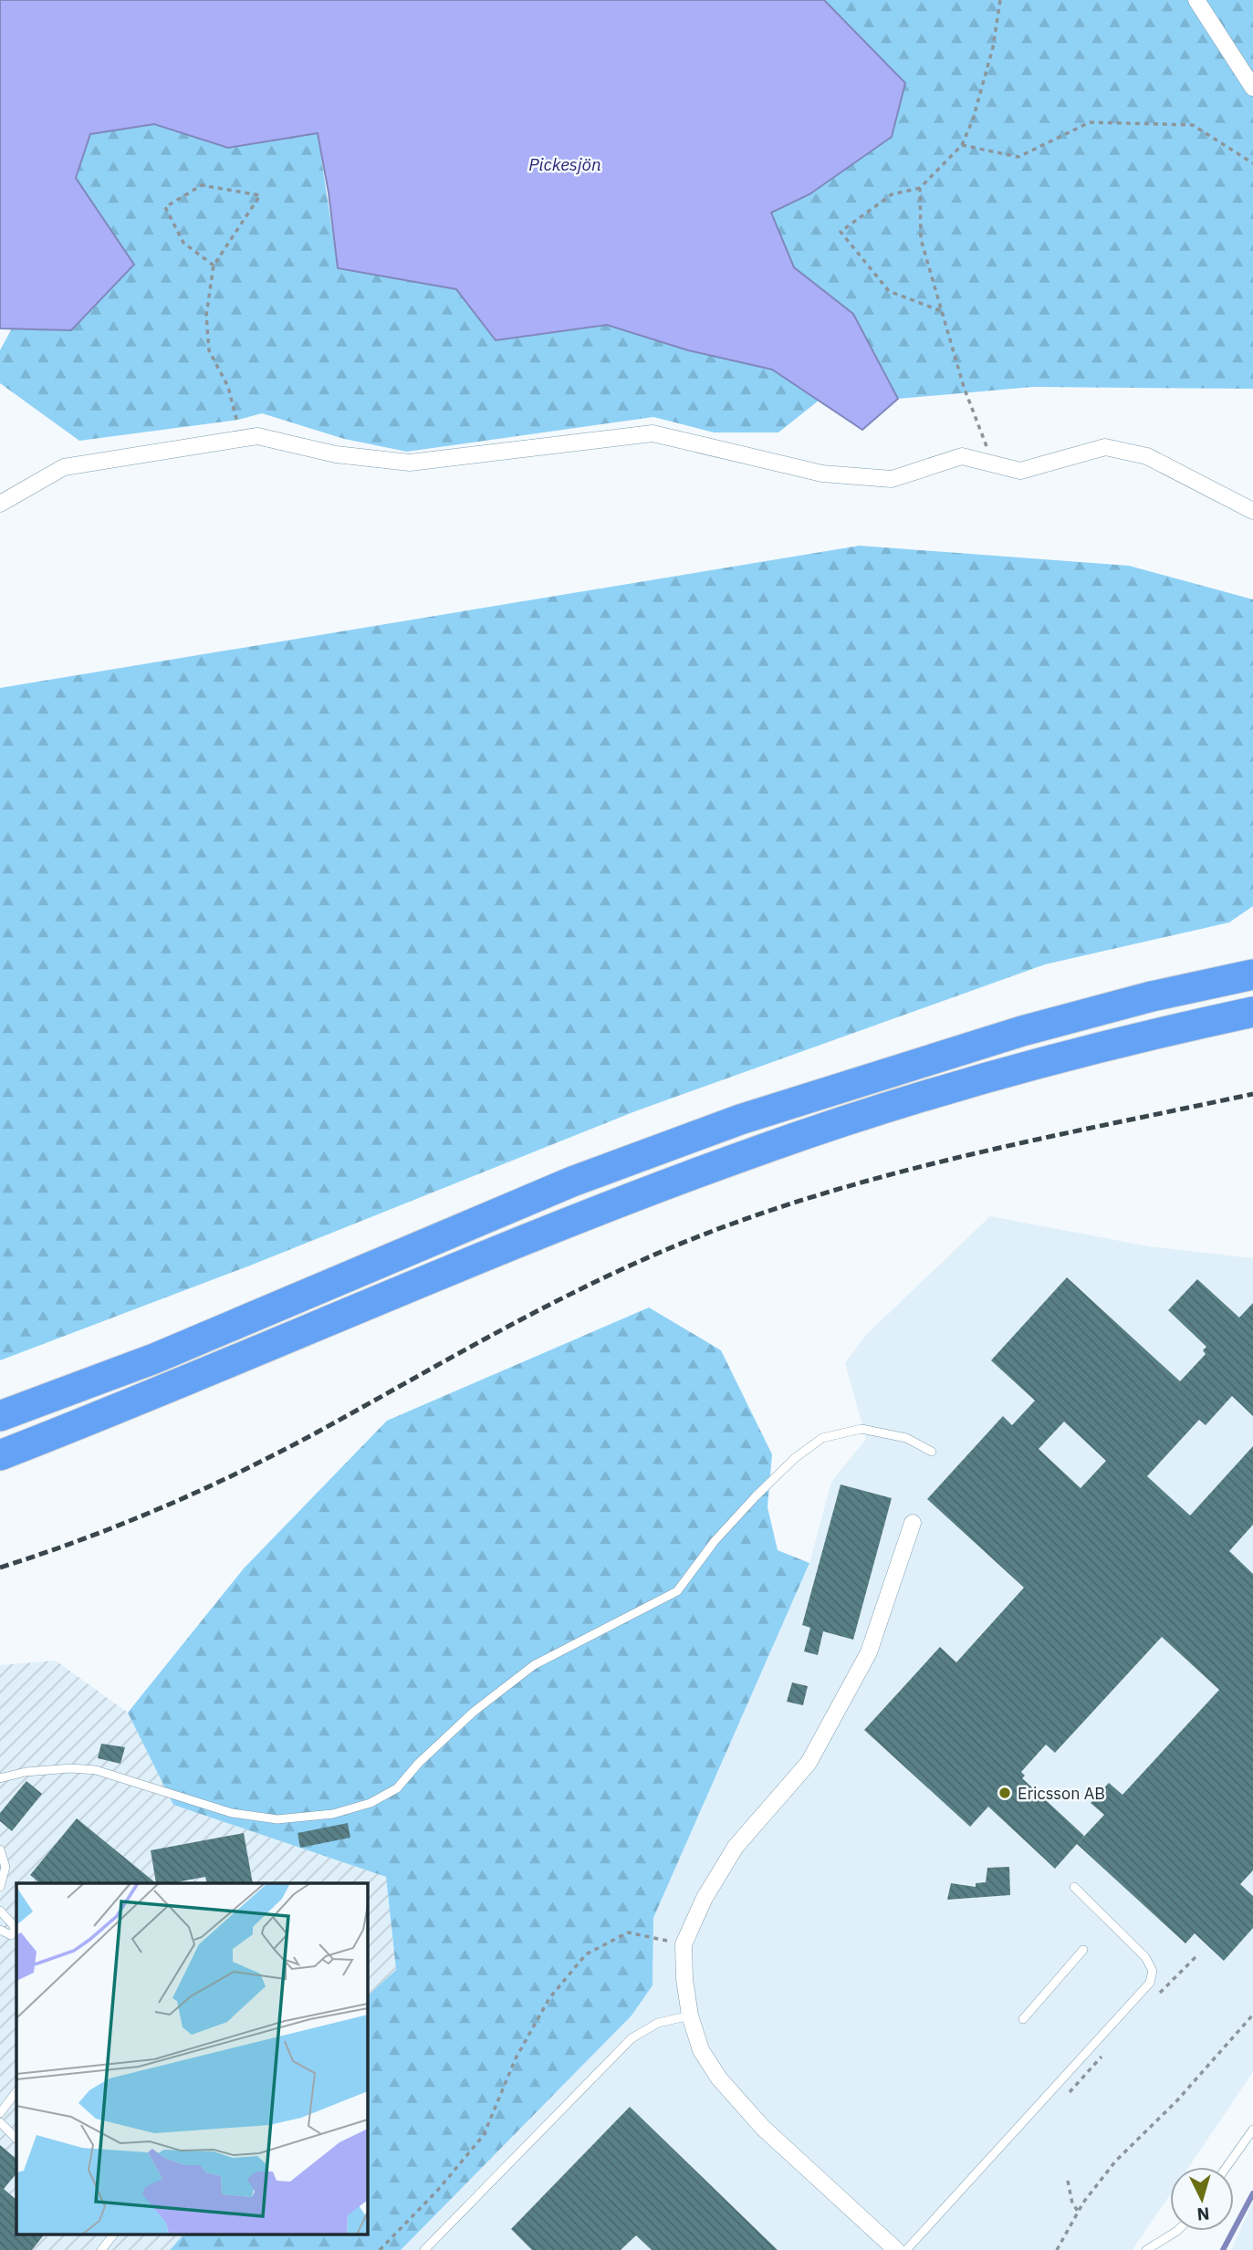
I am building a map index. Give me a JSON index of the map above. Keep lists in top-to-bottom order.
{
  "water": ["Pickesjön"],
  "places": ["Ericsson AB"],
  "north": "bottom"
}
